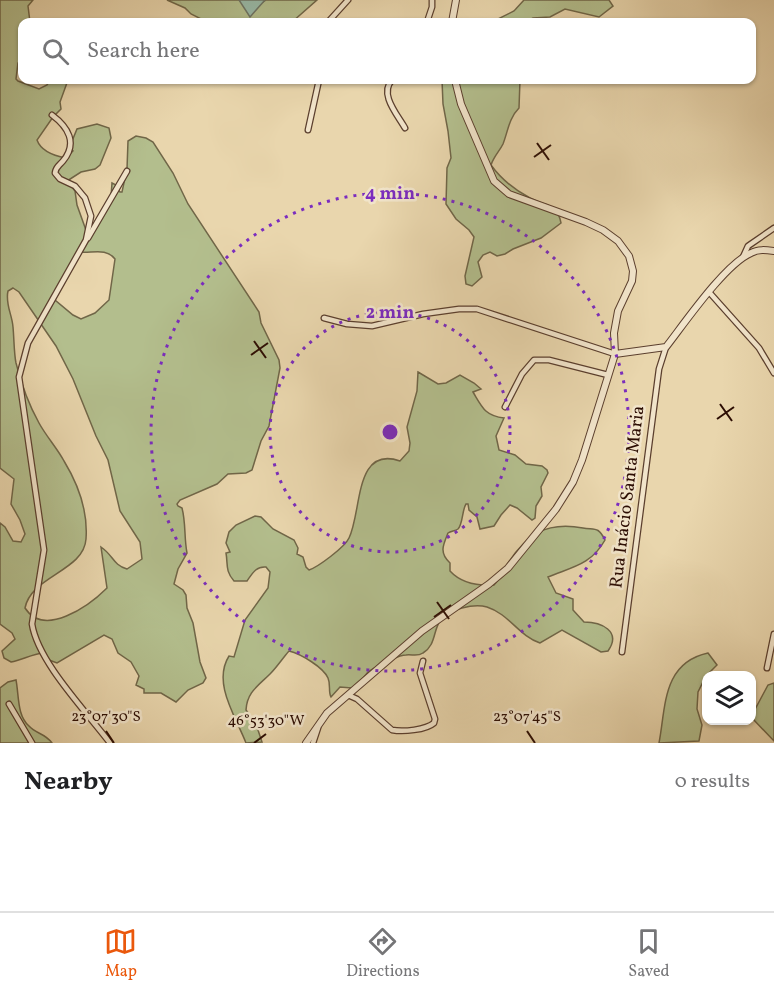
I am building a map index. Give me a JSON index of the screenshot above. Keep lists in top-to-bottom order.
{
  "streets": {
    "street": ["Rua Inácio Santa Maria"]
  },
  "page": {
    "search": "Search here",
    "heading": ["Nearby", "0 results"],
    "nav": ["Map", "Directions", "Saved"]
  },
  "coordinates": ["23°07'30\"S", "23°07'45\"S", "46°53'30\"W"],
  "rings": ["4 min", "2 min"]
}
